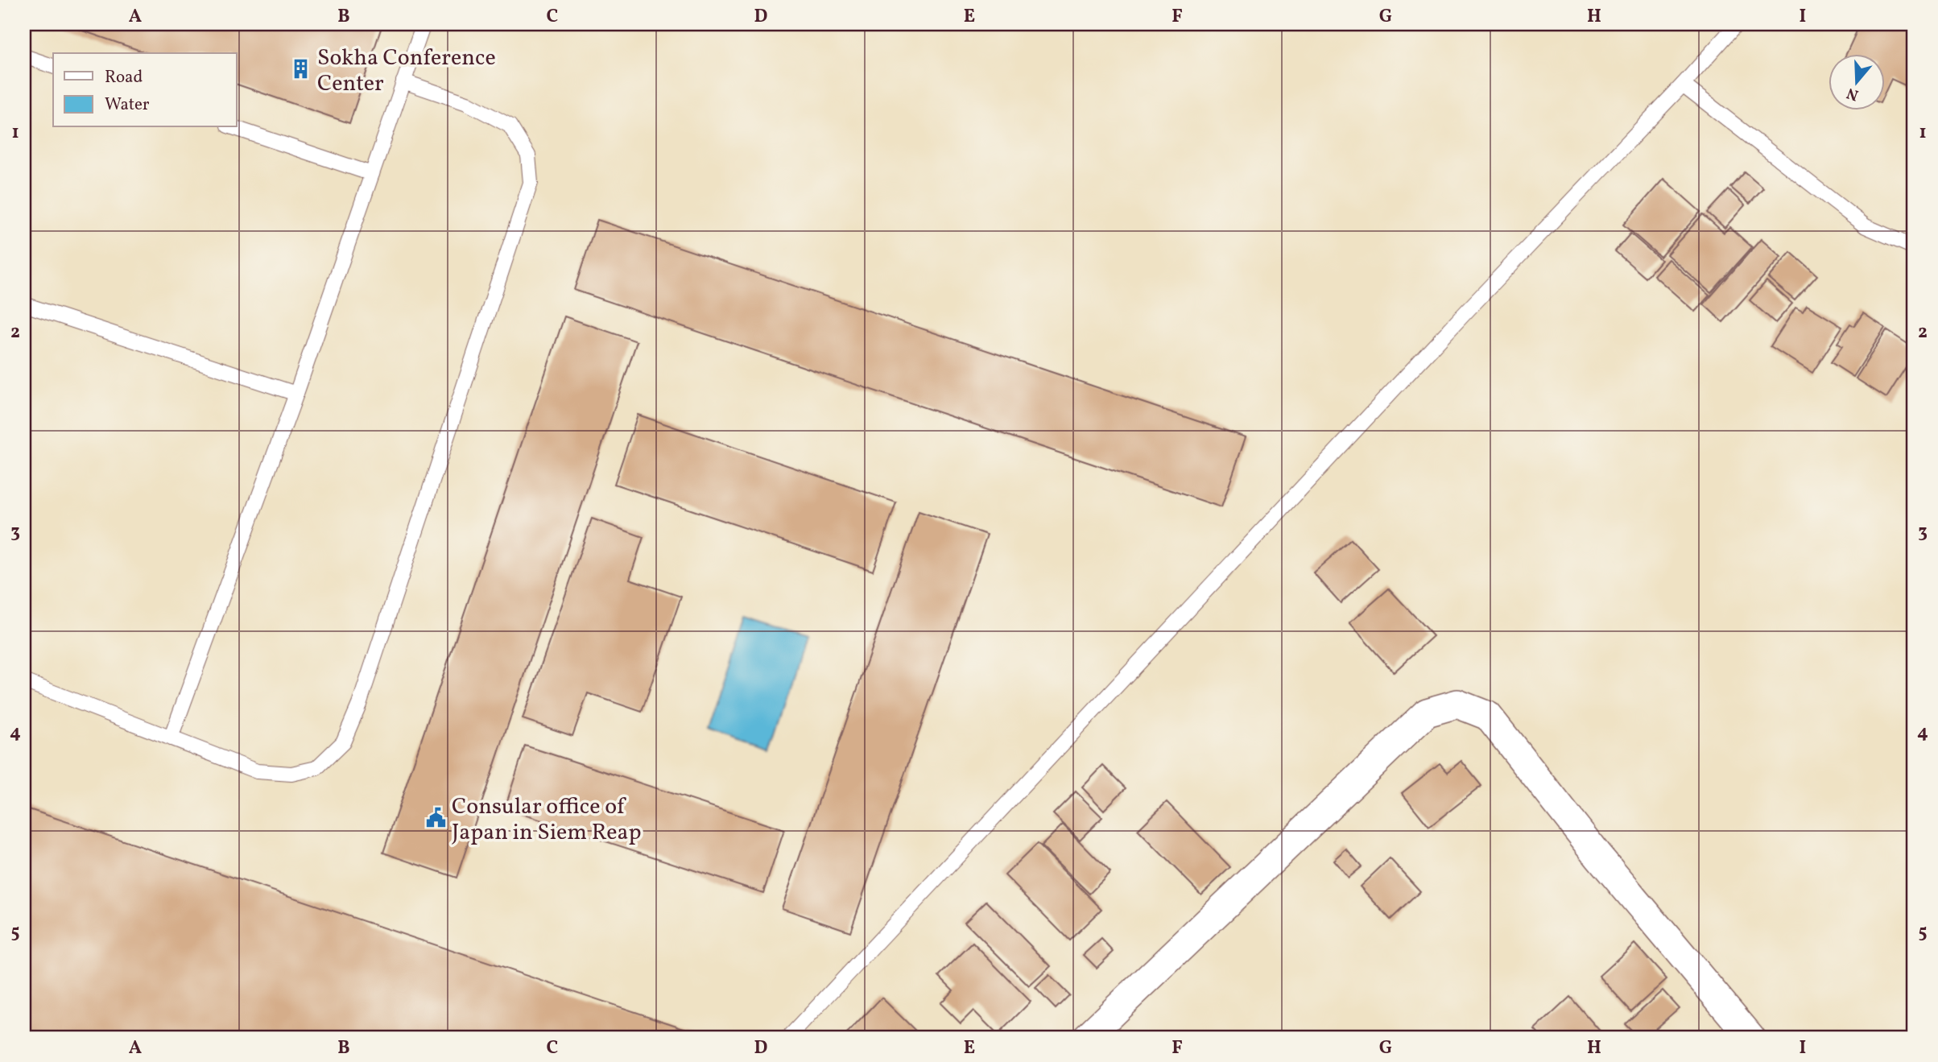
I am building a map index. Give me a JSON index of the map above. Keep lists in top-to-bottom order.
{
  "places": {
    "building": ["Sokha Conference Center"],
    "public building": ["Consular office of Japan in Siem Reap"]
  },
  "legend": ["Road", "Water"],
  "north": "bottom",
  "grid": {
    "columns": [
      "A",
      "B",
      "C",
      "D",
      "E",
      "F",
      "G",
      "H",
      "I"
    ],
    "rows": [
      "1",
      "2",
      "3",
      "4",
      "5"
    ]
  }
}
